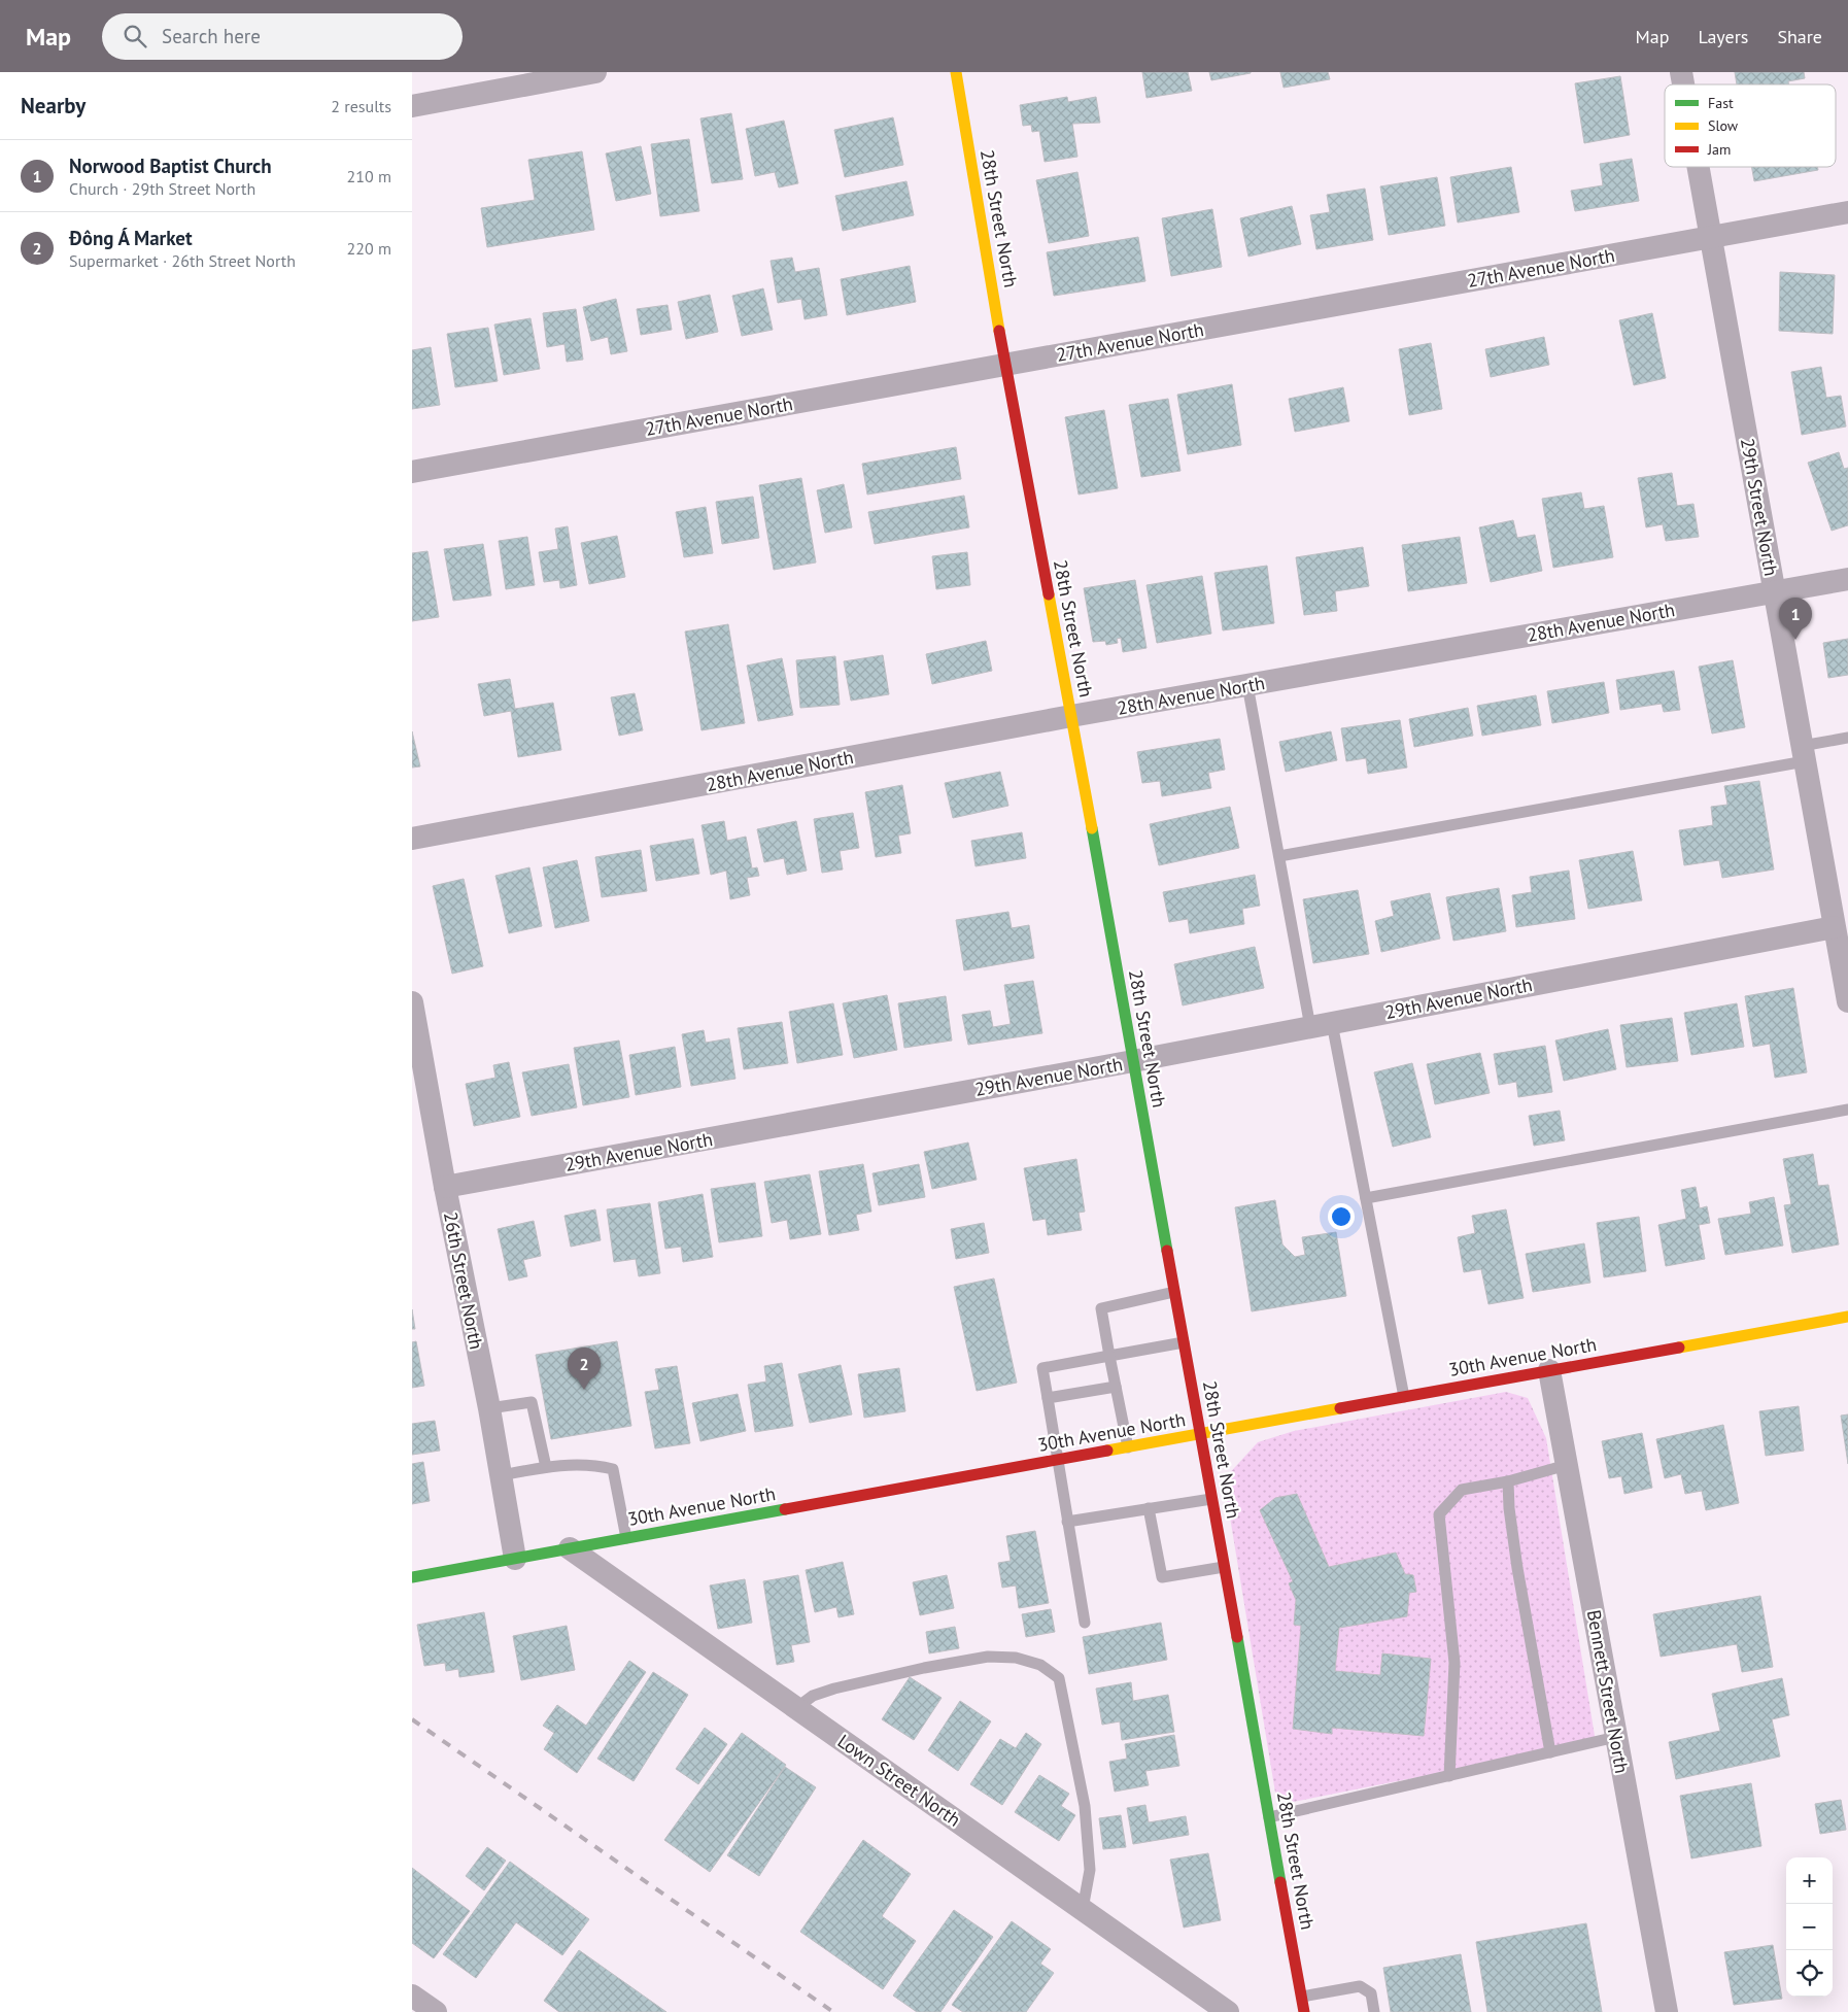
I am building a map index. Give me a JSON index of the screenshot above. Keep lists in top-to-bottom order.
{
  "streets": {
    "street": [
      "28th Street North",
      "27th Avenue North",
      "29th Street North",
      "28th Avenue North",
      "29th Avenue North",
      "26th Street North",
      "30th Avenue North",
      "Bennett Street North",
      "Lown Street North"
    ]
  },
  "crossings": [
    ["28th Street North", "27th Avenue North"],
    ["28th Street North", "28th Avenue North"],
    ["28th Street North", "29th Avenue North"],
    ["28th Street North", "30th Avenue North"],
    ["27th Avenue North", "29th Street North"],
    ["29th Street North", "28th Avenue North"],
    ["29th Street North", "29th Avenue North"],
    ["29th Avenue North", "26th Street North"],
    ["26th Street North", "30th Avenue North"],
    ["30th Avenue North", "Bennett Street North"],
    ["30th Avenue North", "Lown Street North"]
  ],
  "legend": ["Fast", "Slow", "Jam"],
  "page": {
    "header": "Map",
    "search": "Search here",
    "nav": ["Map", "Layers", "Share"],
    "heading": ["Nearby", "2 results"],
    "list": [
      {
        "mark": "1",
        "name": "Norwood Baptist Church",
        "note": "Church · 29th Street North",
        "value": "210 m"
      },
      {
        "mark": "2",
        "name": "Đông Á Market",
        "note": "Supermarket · 26th Street North",
        "value": "220 m"
      }
    ],
    "pins": ["1", "2"],
    "map_buttons": ["+", "−"]
  }
}
